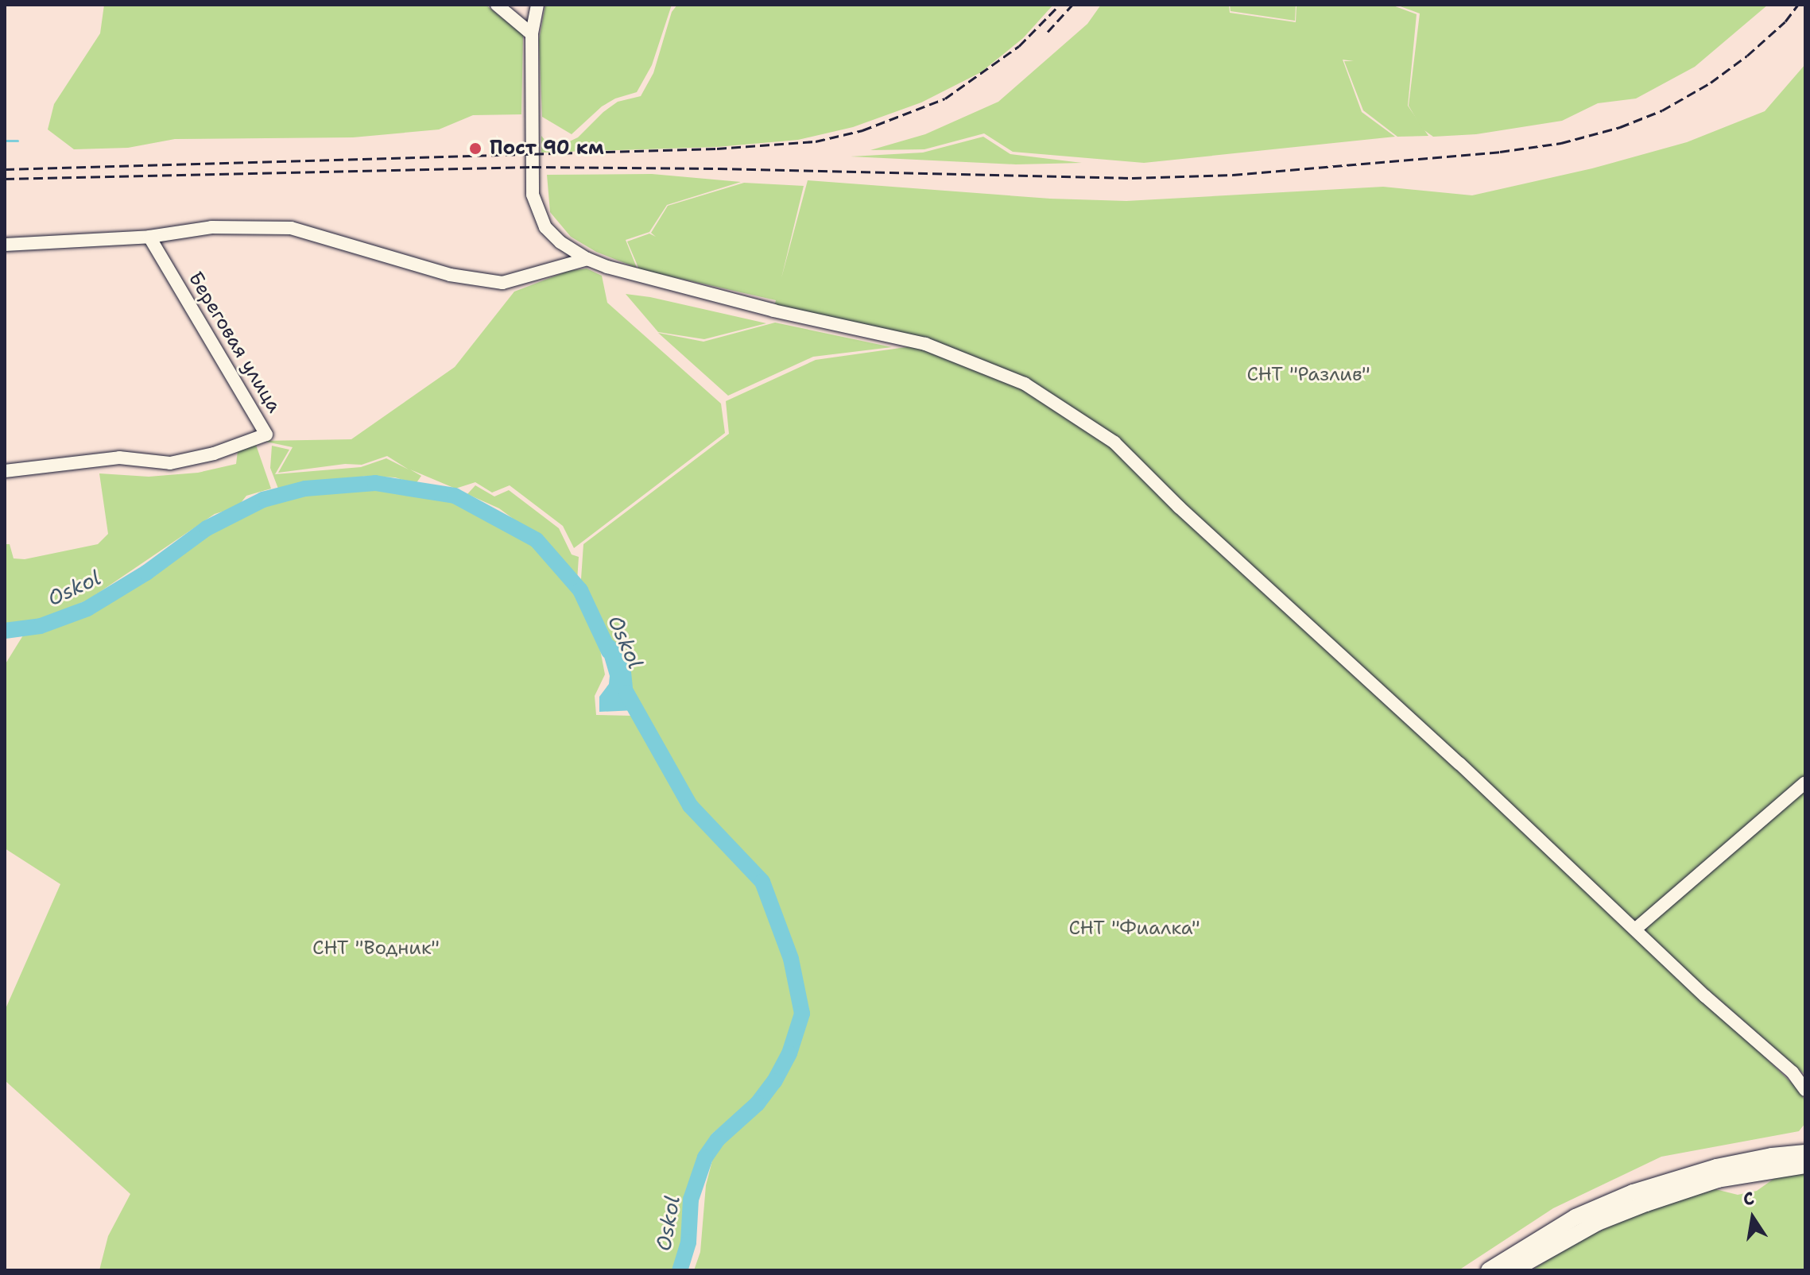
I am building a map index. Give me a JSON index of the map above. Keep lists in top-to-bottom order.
{
  "streets": {
    "street": ["Береговая улица"]
  },
  "water": ["Oskol"],
  "parks": ["СНТ \"Разлив\"", "СНТ \"Фиалка\"", "СНТ \"Водник\""],
  "places": ["Пост 90 км"],
  "north": "top"
}
